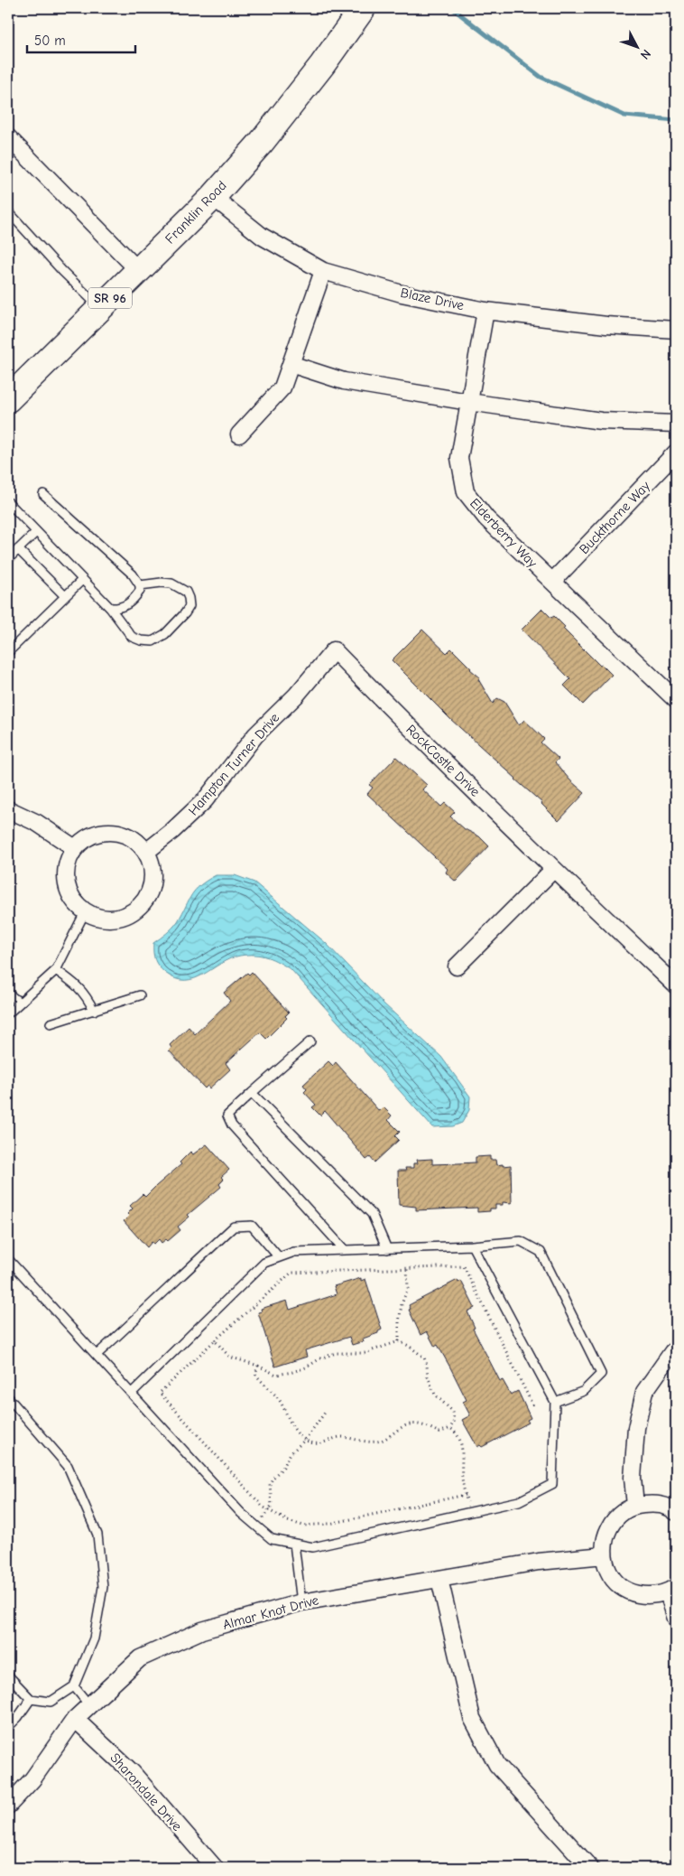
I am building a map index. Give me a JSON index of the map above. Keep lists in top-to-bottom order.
{
  "streets": {
    "main road": ["Franklin Road", "SR 96"],
    "street": [
      "Blaze Drive",
      "Buckthorne Way",
      "Elderberry Way",
      "RockCastle Drive",
      "Hampton Turner Drive",
      "Almar Knot Drive",
      "Sharondale Drive"
    ]
  },
  "crossings": [
    ["Franklin Road", "Blaze Drive"],
    ["Blaze Drive", "Elderberry Way"],
    ["Buckthorne Way", "Elderberry Way"],
    ["RockCastle Drive", "Hampton Turner Drive"],
    ["Almar Knot Drive", "Sharondale Drive"]
  ],
  "scale_bar": "50 m",
  "north": "bottom right"
}
